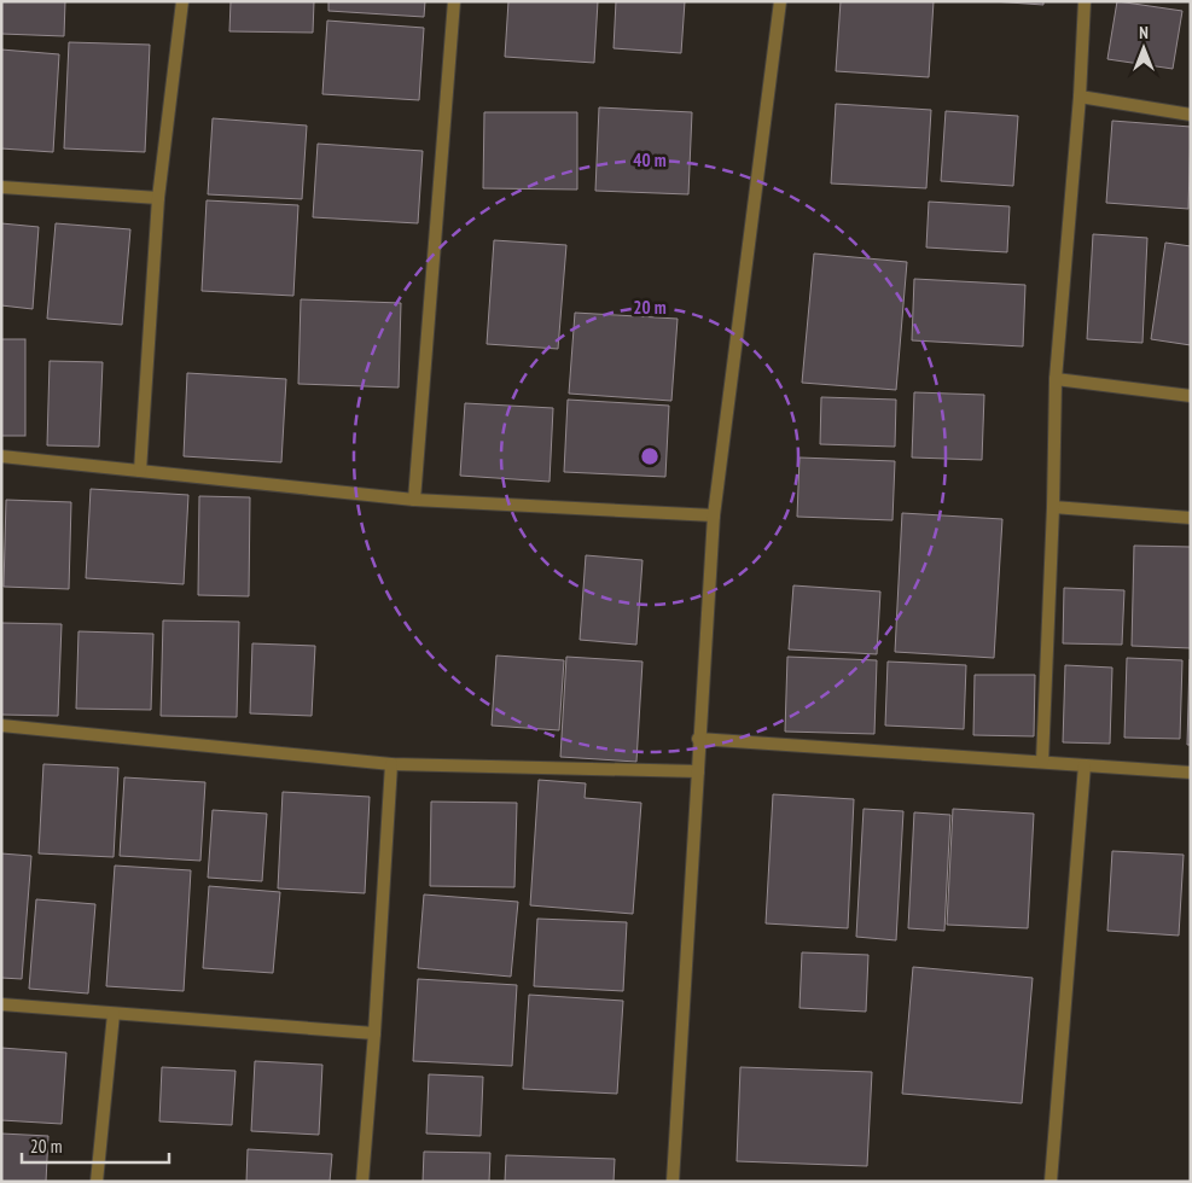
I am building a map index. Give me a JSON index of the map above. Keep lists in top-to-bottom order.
{
  "scale_bar": "20 m",
  "north": "top",
  "rings": ["40 m", "20 m"]
}
